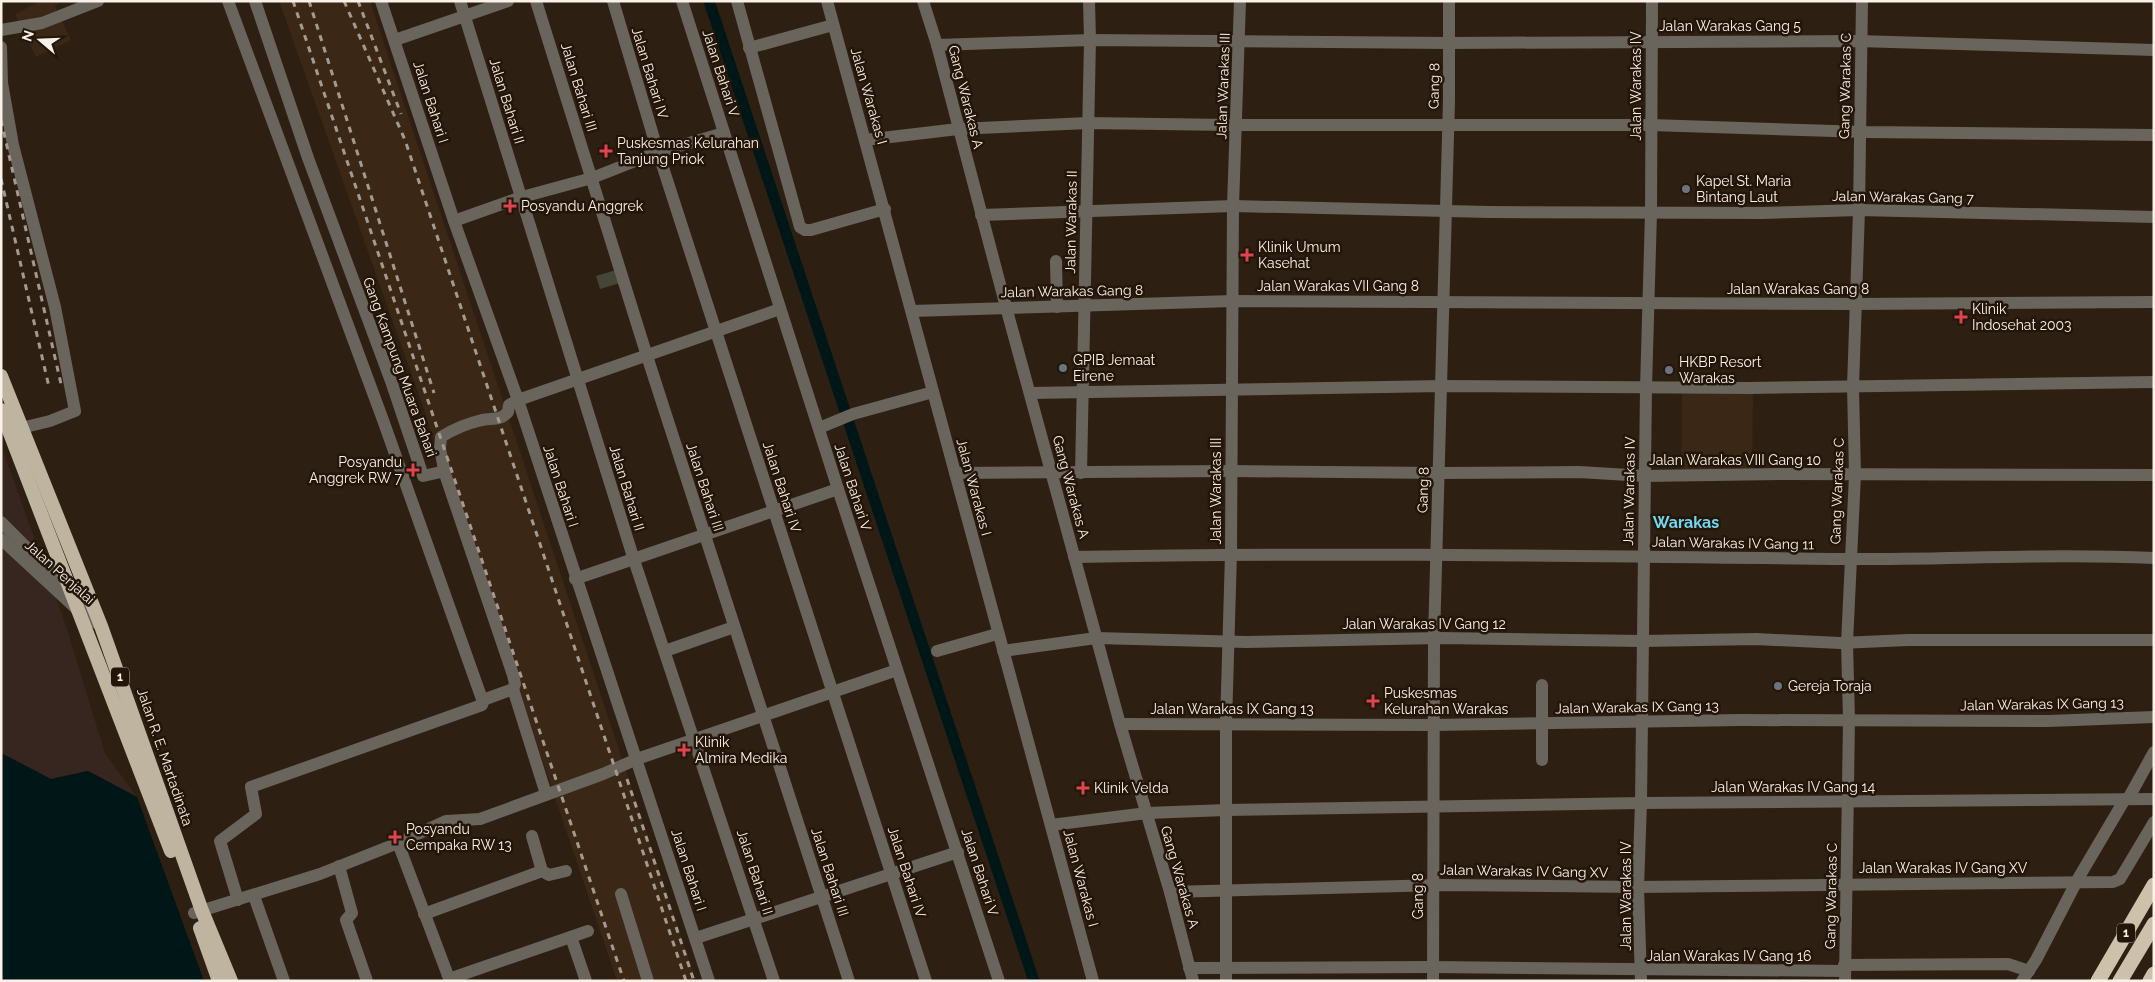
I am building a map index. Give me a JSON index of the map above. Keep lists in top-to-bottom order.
{
  "streets": {
    "highway": ["1", "Jalan R. E. Martadinata"],
    "street": [
      "Jalan Warakas Gang 5",
      "Jalan Bahari IV",
      "Jalan Bahari V",
      "Jalan Warakas III",
      "Gang 8",
      "Jalan Warakas IV",
      "Gang Warakas C",
      "Jalan Bahari III",
      "Jalan Warakas I",
      "Gang Warakas A",
      "Jalan Bahari II",
      "Jalan Bahari I",
      "Jalan Warakas Gang 7",
      "Jalan Warakas II",
      "Jalan Warakas VII Gang 8",
      "Jalan Warakas Gang 8",
      "Gang Kampung Muara Bahari",
      "Jalan Warakas VIII Gang 10",
      "Jalan Warakas IV Gang 11",
      "Jalan Penjalai",
      "Jalan Warakas IV Gang 12",
      "Jalan Warakas IX Gang 13",
      "Jalan Warakas IV Gang 14",
      "Jalan Warakas IV Gang XV",
      "Jalan Warakas IV Gang 16"
    ]
  },
  "crossings": [
    ["Jalan Warakas Gang 5", "Jalan Warakas III"],
    ["Jalan Warakas Gang 5", "Gang 8"],
    ["Jalan Warakas Gang 5", "Jalan Warakas IV"],
    ["Jalan Warakas Gang 5", "Gang Warakas C"],
    ["Jalan Warakas III", "Jalan Warakas Gang 7"],
    ["Jalan Warakas III", "Jalan Warakas VII Gang 8"],
    ["Jalan Warakas III", "Jalan Warakas Gang 8"],
    ["Jalan Warakas III", "Jalan Warakas VIII Gang 10"],
    ["Jalan Warakas III", "Jalan Warakas IV Gang 11"],
    ["Jalan Warakas III", "Jalan Warakas IV Gang 12"],
    ["Jalan Warakas III", "Jalan Warakas IX Gang 13"],
    ["Jalan Warakas III", "Jalan Warakas IV Gang 14"],
    ["Jalan Warakas III", "Jalan Warakas IV Gang XV"],
    ["Jalan Warakas III", "Jalan Warakas IV Gang 16"],
    ["Gang 8", "Jalan Warakas Gang 7"],
    ["Gang 8", "Jalan Warakas VII Gang 8"],
    ["Gang 8", "Jalan Warakas Gang 8"],
    ["Gang 8", "Jalan Warakas VIII Gang 10"],
    ["Gang 8", "Jalan Warakas IV Gang 11"],
    ["Gang 8", "Jalan Warakas IV Gang 12"],
    ["Gang 8", "Jalan Warakas IX Gang 13"],
    ["Gang 8", "Jalan Warakas IV Gang 14"],
    ["Gang 8", "Jalan Warakas IV Gang XV"],
    ["Gang 8", "Jalan Warakas IV Gang 16"],
    ["Jalan Warakas IV", "Jalan Warakas Gang 7"],
    ["Jalan Warakas IV", "Jalan Warakas Gang 8"],
    ["Jalan Warakas IV", "Jalan Warakas VIII Gang 10"],
    ["Jalan Warakas IV", "Jalan Warakas IV Gang 11"],
    ["Jalan Warakas IV", "Jalan Warakas IV Gang 12"],
    ["Jalan Warakas IV", "Jalan Warakas IX Gang 13"],
    ["Jalan Warakas IV", "Jalan Warakas IV Gang 14"],
    ["Jalan Warakas IV", "Jalan Warakas IV Gang XV"],
    ["Jalan Warakas IV", "Jalan Warakas IV Gang 16"],
    ["Gang Warakas C", "Jalan Warakas Gang 7"],
    ["Gang Warakas C", "Jalan Warakas Gang 8"],
    ["Gang Warakas C", "Jalan Warakas VIII Gang 10"],
    ["Gang Warakas C", "Jalan Warakas IV Gang 11"],
    ["Gang Warakas C", "Jalan Warakas IV Gang 12"],
    ["Gang Warakas C", "Jalan Warakas IX Gang 13"],
    ["Gang Warakas C", "Jalan Warakas IV Gang 14"],
    ["Gang Warakas C", "Jalan Warakas IV Gang XV"],
    ["Gang Warakas C", "Jalan Warakas IV Gang 16"],
    ["Jalan Warakas I", "Jalan Warakas Gang 8"],
    ["Jalan Warakas I", "Jalan Warakas VIII Gang 10"],
    ["Jalan Warakas I", "Jalan Warakas IV Gang 12"],
    ["Jalan Warakas I", "Jalan Warakas IV Gang 14"],
    ["Gang Warakas A", "Jalan Warakas Gang 8"],
    ["Gang Warakas A", "Jalan Warakas VIII Gang 10"],
    ["Gang Warakas A", "Jalan Warakas IV Gang 11"],
    ["Gang Warakas A", "Jalan Warakas IV Gang 12"],
    ["Gang Warakas A", "Jalan Warakas IX Gang 13"],
    ["Gang Warakas A", "Jalan Warakas IV Gang 14"],
    ["Gang Warakas A", "Jalan Warakas IV Gang XV"],
    ["Gang Warakas A", "Jalan Warakas IV Gang 16"],
    ["Jalan Warakas II", "Jalan Warakas Gang 8"],
    ["Jalan Warakas II", "Jalan Warakas VIII Gang 10"],
    ["Jalan Warakas VII Gang 8", "Jalan Warakas Gang 8"],
    ["Jalan Penjalai", "Jalan R. E. Martadinata"]
  ],
  "districts": ["Warakas"],
  "places": {
    "health": [
      "Puskesmas Kelurahan Tanjung Priok",
      "Posyandu Anggrek",
      "Klinik Umum Kasehat",
      "Klinik Indosehat 2003",
      "Posyandu Anggrek RW 7",
      "Puskesmas Kelurahan Warakas",
      "Klinik Almira Medika",
      "Klinik Velda",
      "Posyandu Cempaka RW 13"
    ],
    "other": [
      "Kapel St. Maria Bintang Laut",
      "GPIB Jemaat Eirene",
      "HKBP Resort Warakas",
      "Gereja Toraja"
    ]
  },
  "north": "left"
}
